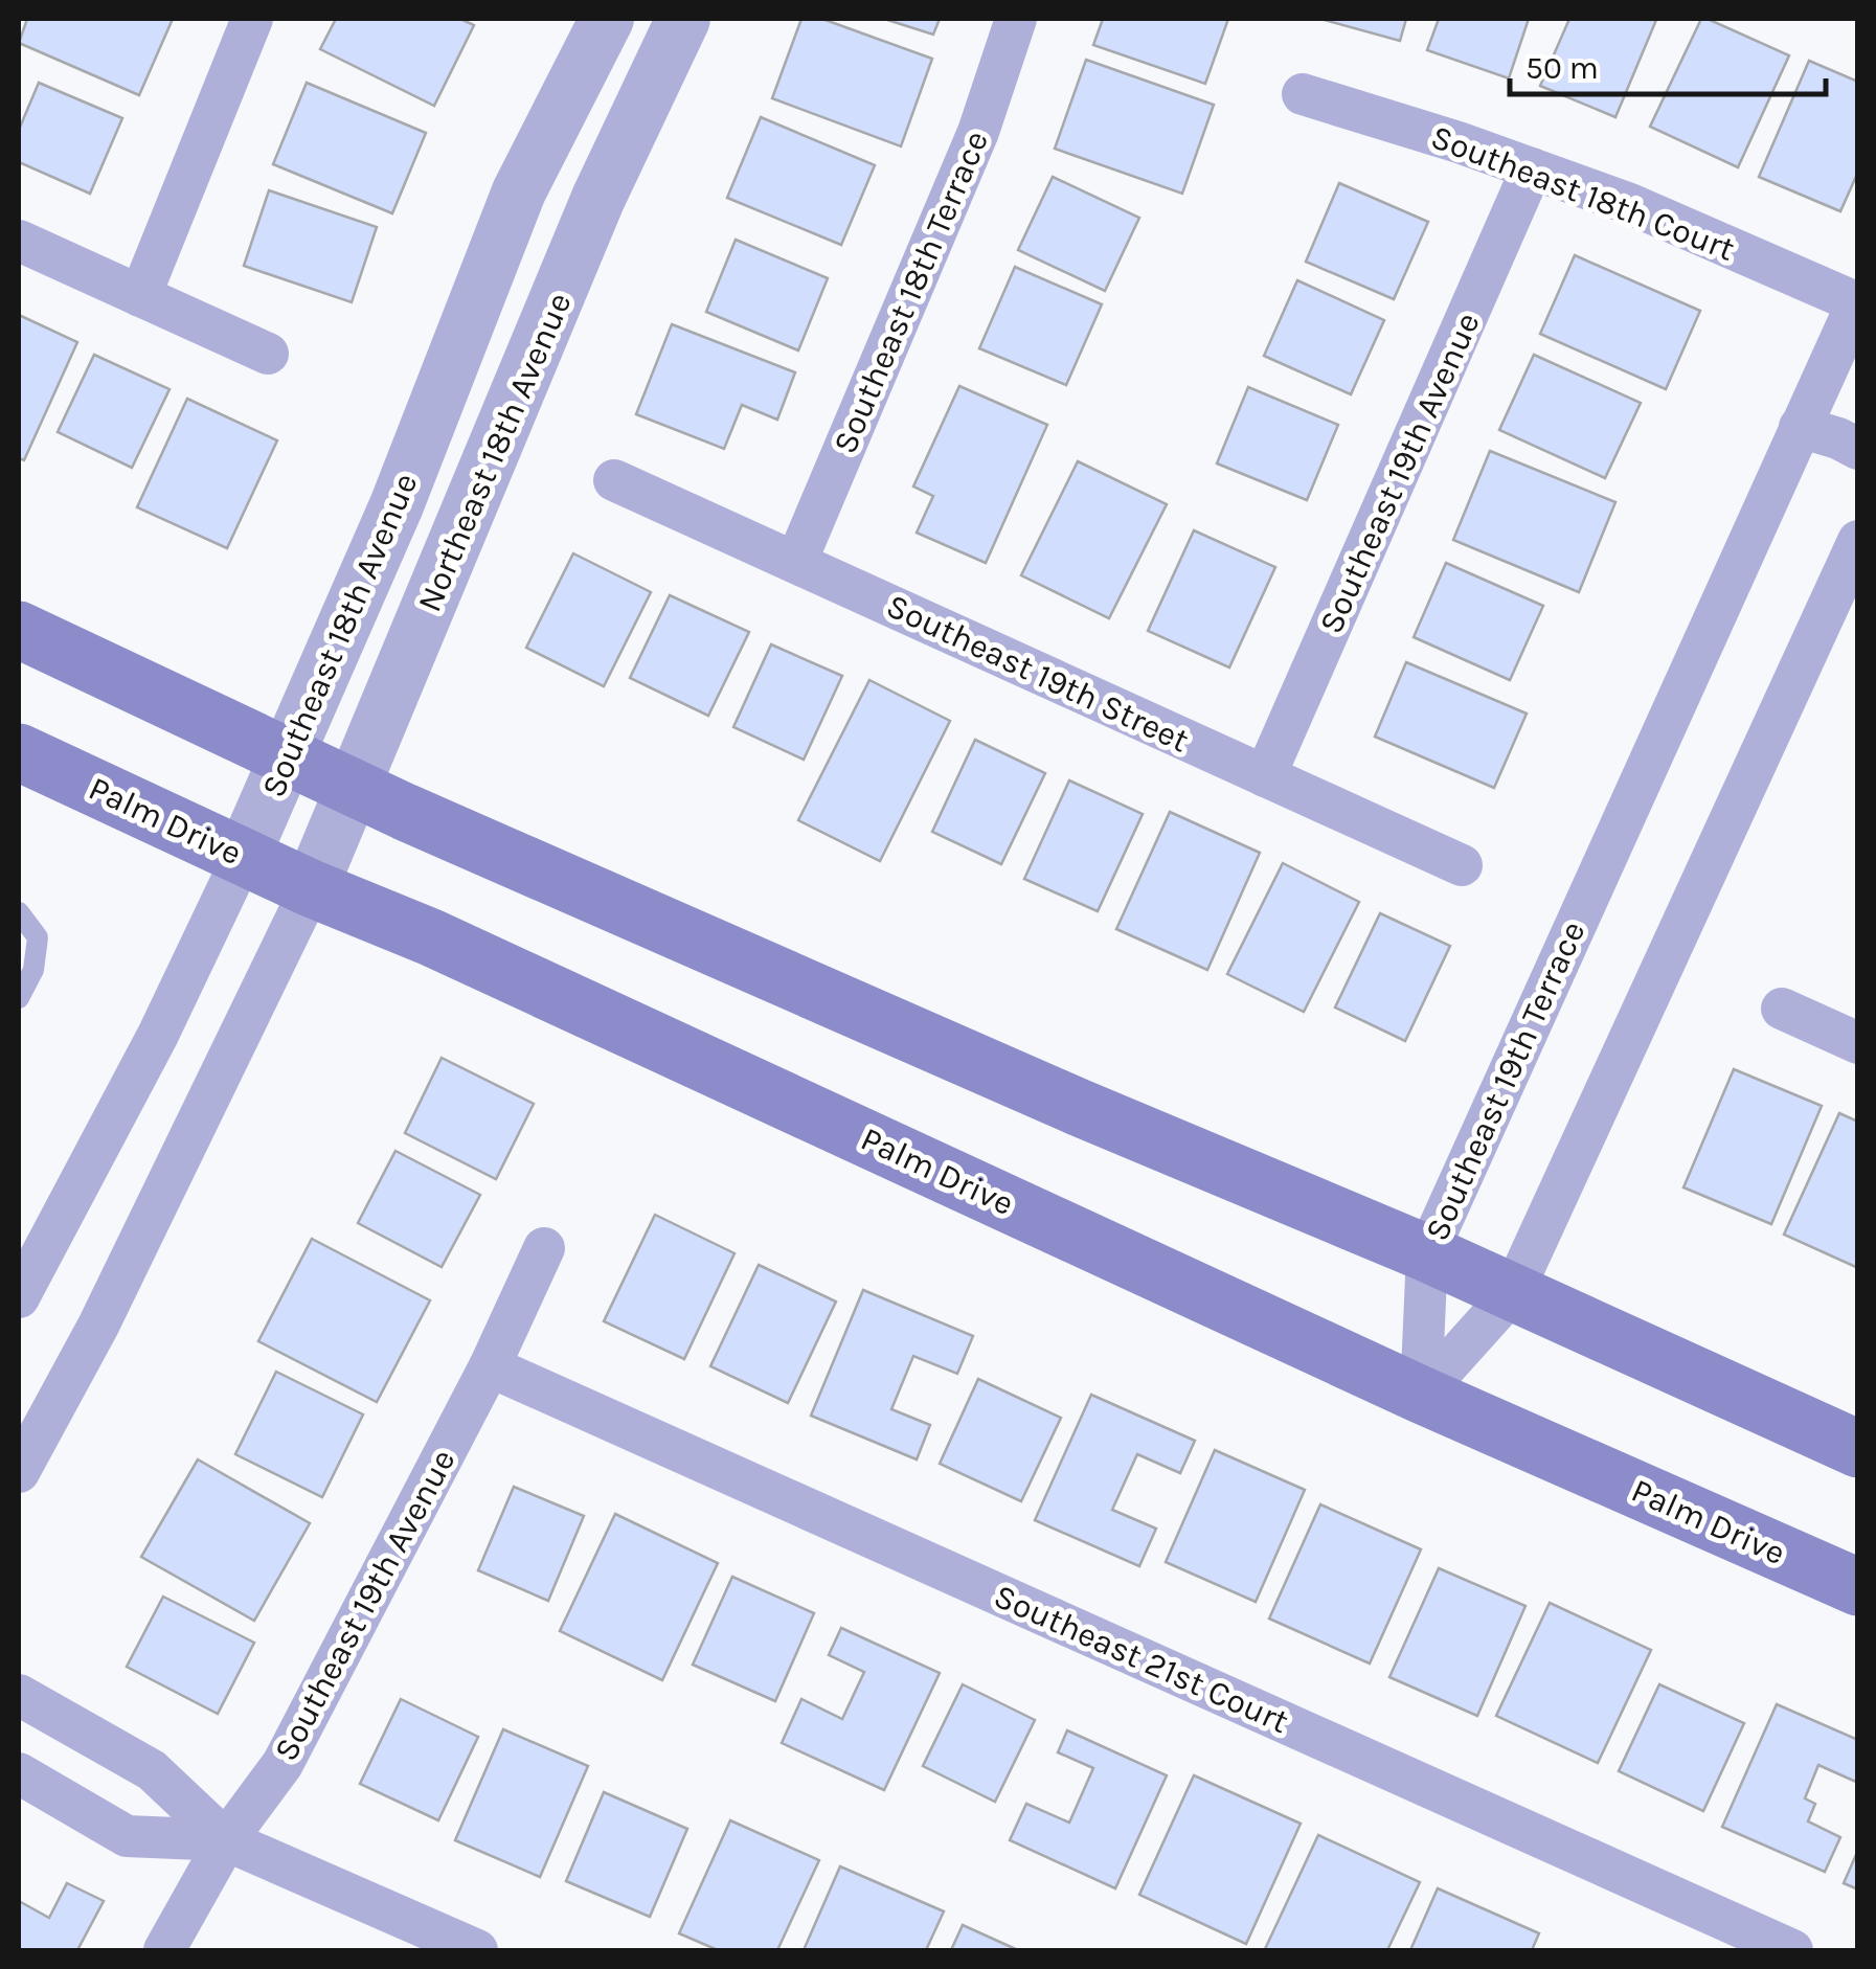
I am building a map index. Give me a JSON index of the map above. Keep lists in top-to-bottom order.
{
  "streets": {
    "main road": ["Palm Drive"],
    "street": [
      "Southeast 18th Court",
      "Southeast 18th Terrace",
      "Northeast 18th Avenue",
      "Southeast 19th Avenue",
      "Southeast 18th Avenue",
      "Southeast 19th Street",
      "Southeast 19th Terrace",
      "Southeast 21st Court"
    ]
  },
  "crossings": [
    ["Southeast 18th Court", "Southeast 19th Avenue"],
    ["Southeast 18th Court", "Southeast 19th Terrace"],
    ["Southeast 18th Terrace", "Southeast 19th Street"],
    ["Northeast 18th Avenue", "Palm Drive"],
    ["Southeast 19th Avenue", "Southeast 19th Street"],
    ["Southeast 19th Avenue", "Southeast 21st Court"],
    ["Southeast 18th Avenue", "Palm Drive"],
    ["Palm Drive", "Southeast 19th Terrace"]
  ],
  "scale_bar": "50 m"
}
